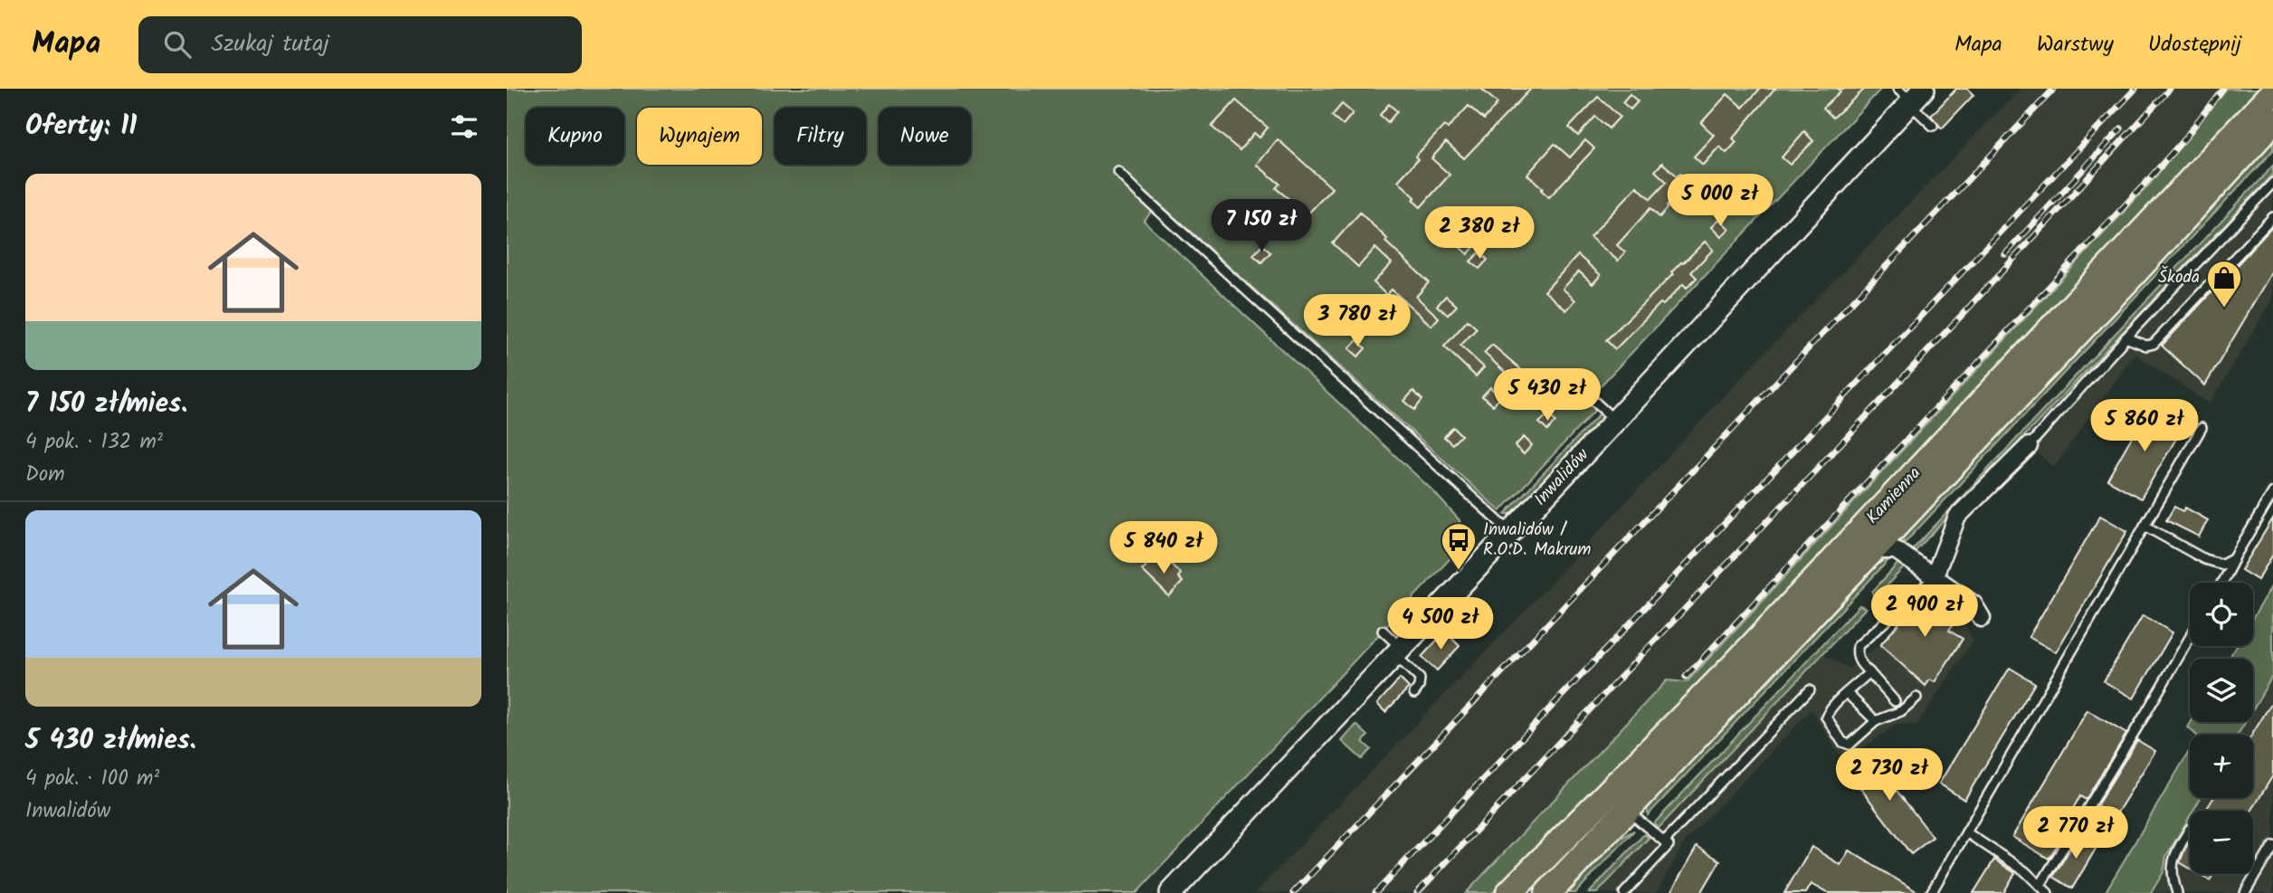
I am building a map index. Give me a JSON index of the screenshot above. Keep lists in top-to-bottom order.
{
  "streets": {
    "main road": ["Kamienna"],
    "street": ["Inwalidów"]
  },
  "places": {
    "shop": ["Škoda"],
    "bus stop": ["Inwalidów / R.O.D. Makrum"]
  },
  "page": {
    "header": "Mapa",
    "search": "Szukaj tutaj",
    "nav": ["Mapa", "Warstwy", "Udostępnij"],
    "heading": "Oferty: 11",
    "chip": [
      "Kupno",
      "Wynajem",
      "Filtry",
      "Nowe"
    ],
    "list": [
      {
        "name": "7 150 zł/mies.",
        "note": "4 pok. · 132 m² · Dom"
      },
      {
        "name": "5 430 zł/mies.",
        "note": "4 pok. · 100 m² · Inwalidów"
      }
    ],
    "price": [
      "5 000 zł",
      "7 150 zł",
      "2 380 zł",
      "3 780 zł",
      "5 430 zł",
      "5 860 zł",
      "5 840 zł",
      "2 900 zł",
      "4 500 zł",
      "2 730 zł",
      "2 770 zł"
    ],
    "map_buttons": ["+", "−"]
  }
}
